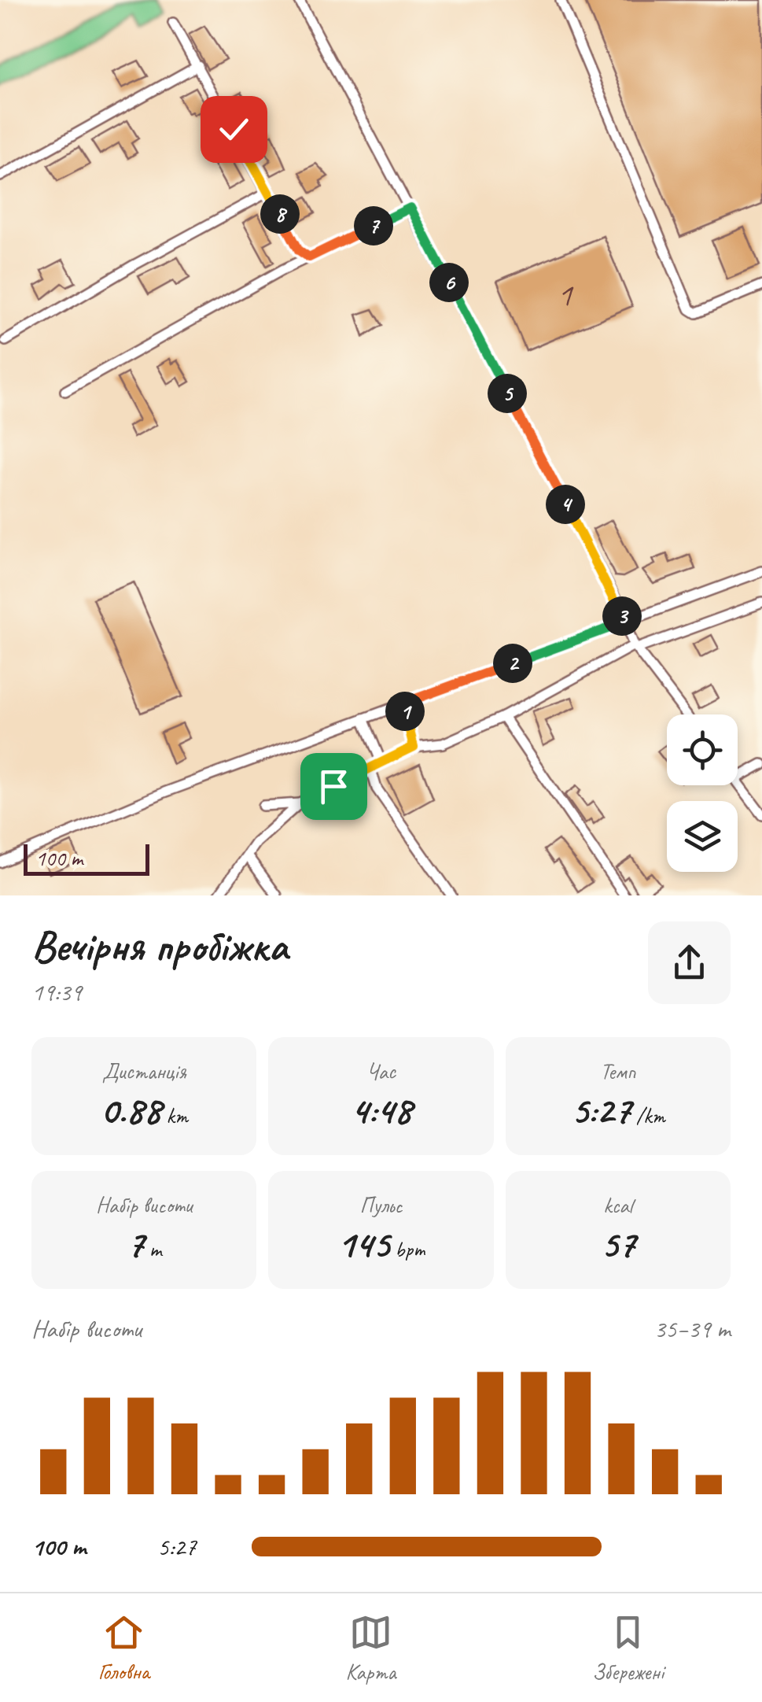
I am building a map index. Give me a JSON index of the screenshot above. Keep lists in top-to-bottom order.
{
  "house_numbers": ["1"],
  "scale_bar": "100 m",
  "page": {
    "pins": [
      "8",
      "7",
      "6",
      "5",
      "4",
      "3",
      "2",
      "1"
    ],
    "scale": "100 m",
    "heading": ["Вечірня пробіжка", "19:39"],
    "stats": [
      ["Дистанція", "0.88 km"],
      ["Час", "4:48"],
      ["Темп", "5:27 /km"],
      ["Набір висоти", "7 m"],
      ["Пульс", "145 bpm"],
      ["kcal", "57"]
    ],
    "chart": ["Набір висоти", "35–39 m"],
    "list": [
      {
        "name": "100 m",
        "note": "5:27"
      }
    ],
    "tabs": ["Головна", "Карта", "Збережені"]
  }
}
